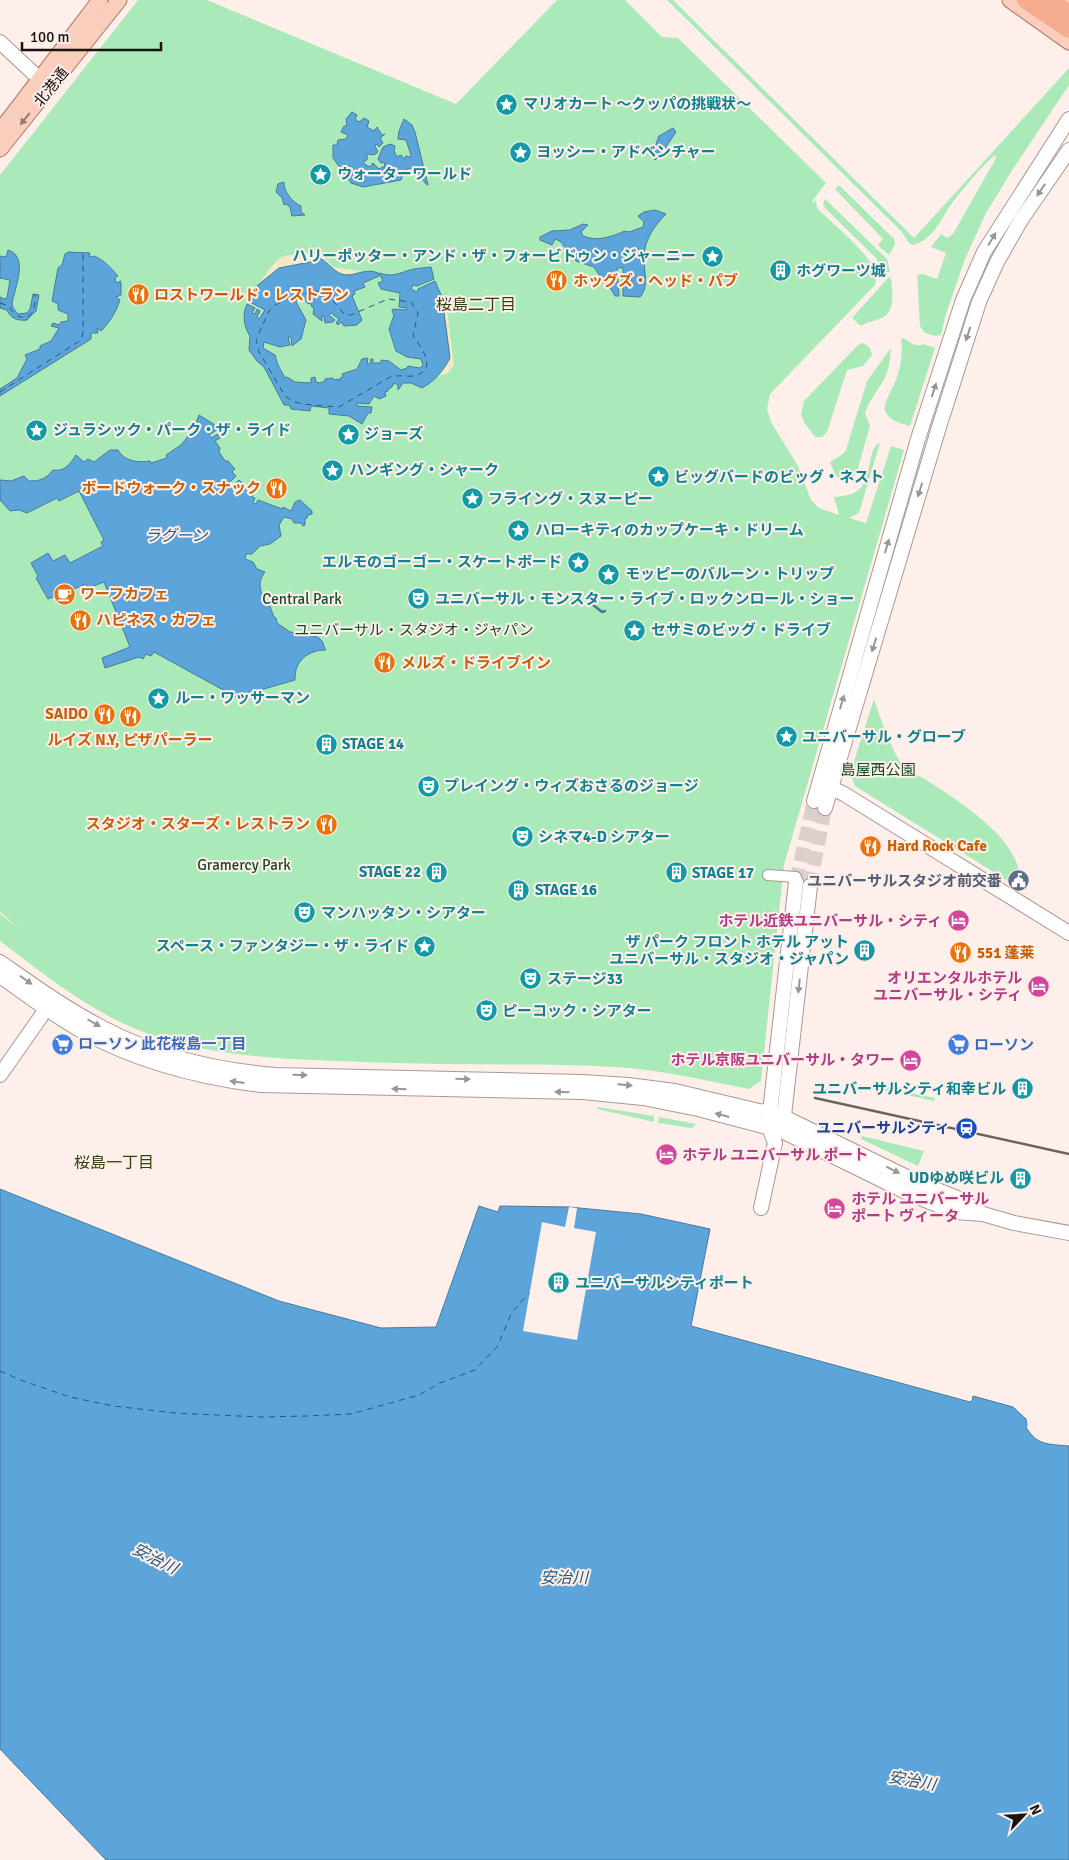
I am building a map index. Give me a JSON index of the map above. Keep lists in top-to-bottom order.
{
  "streets": {
    "main road": ["北港通"]
  },
  "districts": ["桜島二丁目", "桜島一丁目"],
  "water": ["ラグーン", "安治川"],
  "parks": [
    "Central Park",
    "ユニバーサル・スタジオ・ジャパン",
    "島屋西公園",
    "Gramercy Park"
  ],
  "places": {
    "place": [
      "マリオカート ～クッパの挑戦状～",
      "ヨッシー・アドベンチャー",
      "ウォーターワールド",
      "ハリーポッター・アンド・ザ・フォービドゥン・ジャーニー",
      "ジュラシック・パーク・ザ・ライド",
      "ジョーズ",
      "ハンギング・シャーク",
      "ビッグバードのビッグ・ネスト",
      "フライング・スヌーピー",
      "ハローキティのカップケーキ・ドリーム",
      "エルモのゴーゴー・スケートボード",
      "モッピーのバルーン・トリップ",
      "セサミのビッグ・ドライブ",
      "ルー・ワッサーマン",
      "ユニバーサル・グローブ",
      "スペース・ファンタジー・ザ・ライド"
    ],
    "building": [
      "ホグワーツ城",
      "STAGE 14",
      "STAGE 22",
      "STAGE 17",
      "STAGE 16",
      "ザ パーク フロント ホテル アット ユニバーサル・スタジオ・ジャパン",
      "ユニバーサルシティ和幸ビル",
      "UDゆめ咲ビル",
      "ユニバーサルシティポート"
    ],
    "restaurant": [
      "ホッグズ・ヘッド・パブ",
      "ロストワールド・レストラン",
      "ボードウォーク・スナック",
      "ハピネス・カフェ",
      "メルズ・ドライブイン",
      "SAIDO",
      "ルイズ N.Y, ピザパーラー",
      "スタジオ・スターズ・レストラン",
      "Hard Rock Cafe",
      "551 蓬莱"
    ],
    "cafe": ["ワーフカフェ"],
    "theatre": [
      "ユニバーサル・モンスター・ライブ・ロックンロール・ショー",
      "プレイング・ウィズおさるのジョージ",
      "シネマ4-D シアター",
      "マンハッタン・シアター",
      "ステージ33",
      "ピーコック・シアター"
    ],
    "public building": ["ユニバーサルスタジオ前交番"],
    "hotel": [
      "ホテル近鉄ユニバーサル・シティ",
      "オリエンタルホテル ユニバーサル・シティ",
      "ホテル京阪ユニバーサル・タワー",
      "ホテル ユニバーサル ポート",
      "ホテル ユニバーサル ポート ヴィータ"
    ],
    "supermarket": ["ローソン 此花桜島一丁目", "ローソン"],
    "station": ["ユニバーサルシティ"]
  },
  "scale_bar": "100 m",
  "north": "top right"
}
